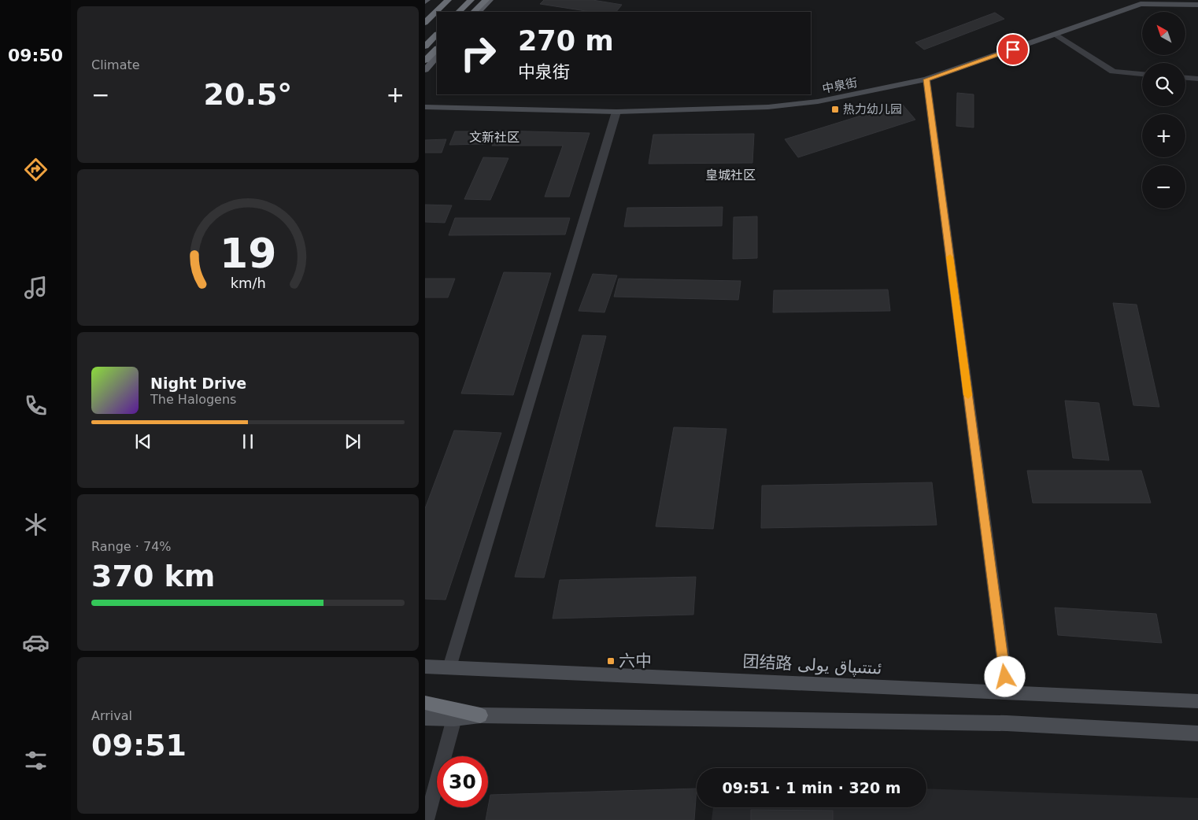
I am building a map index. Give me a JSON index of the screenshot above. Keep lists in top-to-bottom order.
{
  "streets": {
    "main road": ["中泉街", "团结路 ئىتتىپاق يولى"]
  },
  "districts": ["文新社区", "皇城社区"],
  "places": {
    "transit": ["热力幼儿园", "六中"]
  },
  "north": "top left",
  "page": {
    "tabs": "09:50",
    "tile": [
      "Climate",
      ["Range · 74%", "370 km"],
      ["Arrival", "09:51"]
    ],
    "map_buttons": ["+", "−"],
    "turn": ["270 m", "中泉街"],
    "heat": ["−", "20.5°", "+"],
    "song": ["Night Drive", "The Halogens"],
    "limit": "30",
    "trip": "09:51 · 1 min · 320 m",
    "gauge": ["19", "km/h"]
  }
}
